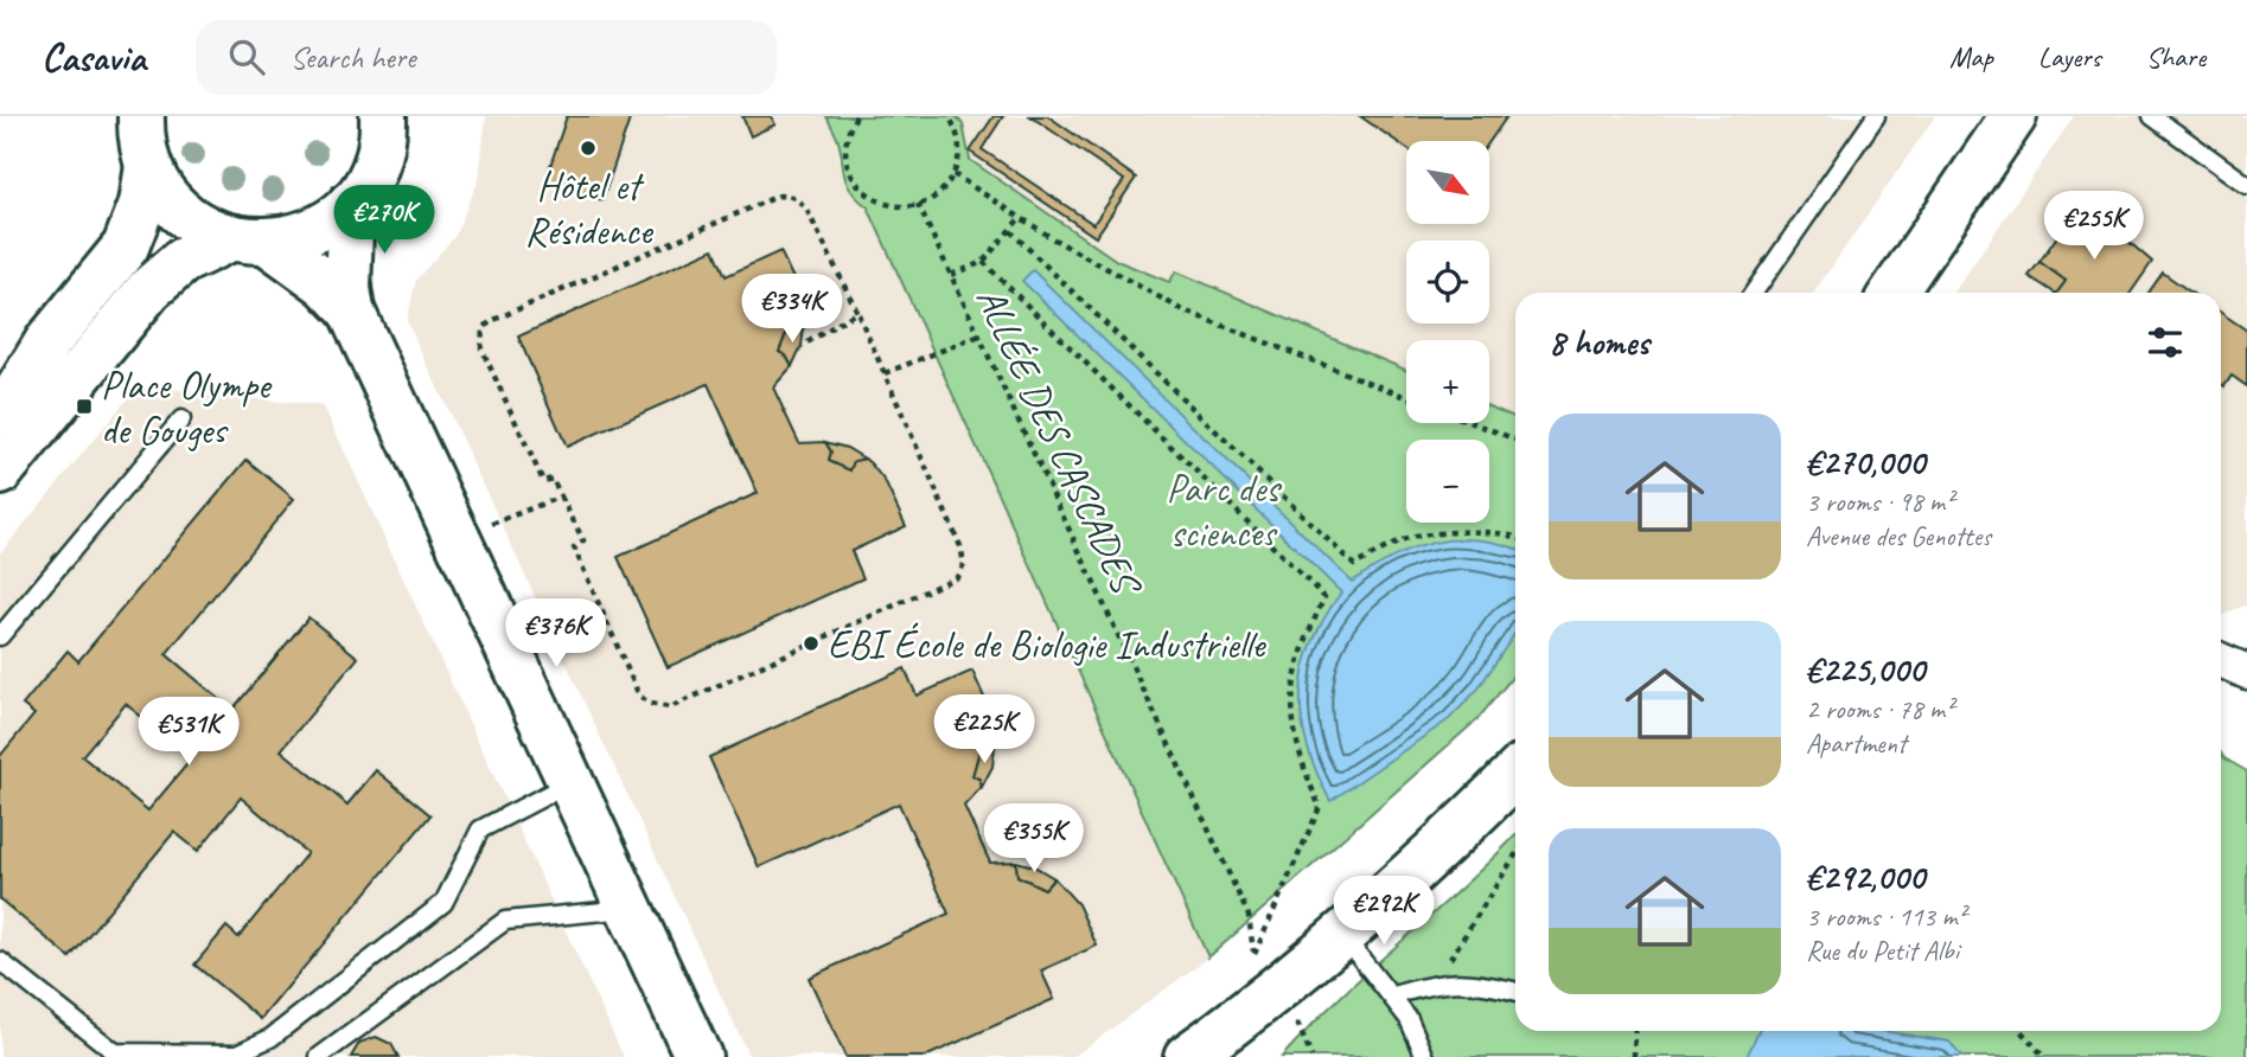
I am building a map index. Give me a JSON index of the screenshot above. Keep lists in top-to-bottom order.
{
  "streets": {
    "path": ["ALLÉE DES CASCADES"]
  },
  "parks": ["Parc des sciences"],
  "places": {
    "other": ["Hôtel et Résidence", "EBI École de Biologie Industrielle"],
    "transit": ["Place Olympe de Gouges"]
  },
  "north": "bottom right",
  "page": {
    "header": "Casavia",
    "search": "Search here",
    "nav": ["Map", "Layers", "Share"],
    "map_buttons": ["+", "−"],
    "price": [
      "€270K",
      "€255K",
      "€334K",
      "€376K",
      "€225K",
      "€531K",
      "€355K",
      "€292K"
    ],
    "heading": "8 homes",
    "list": [
      {
        "name": "€270,000",
        "note": "3 rooms · 98 m² · Avenue des Genottes"
      },
      {
        "name": "€225,000",
        "note": "2 rooms · 78 m² · Apartment"
      },
      {
        "name": "€292,000",
        "note": "3 rooms · 113 m² · Rue du Petit Albi"
      }
    ]
  }
}
